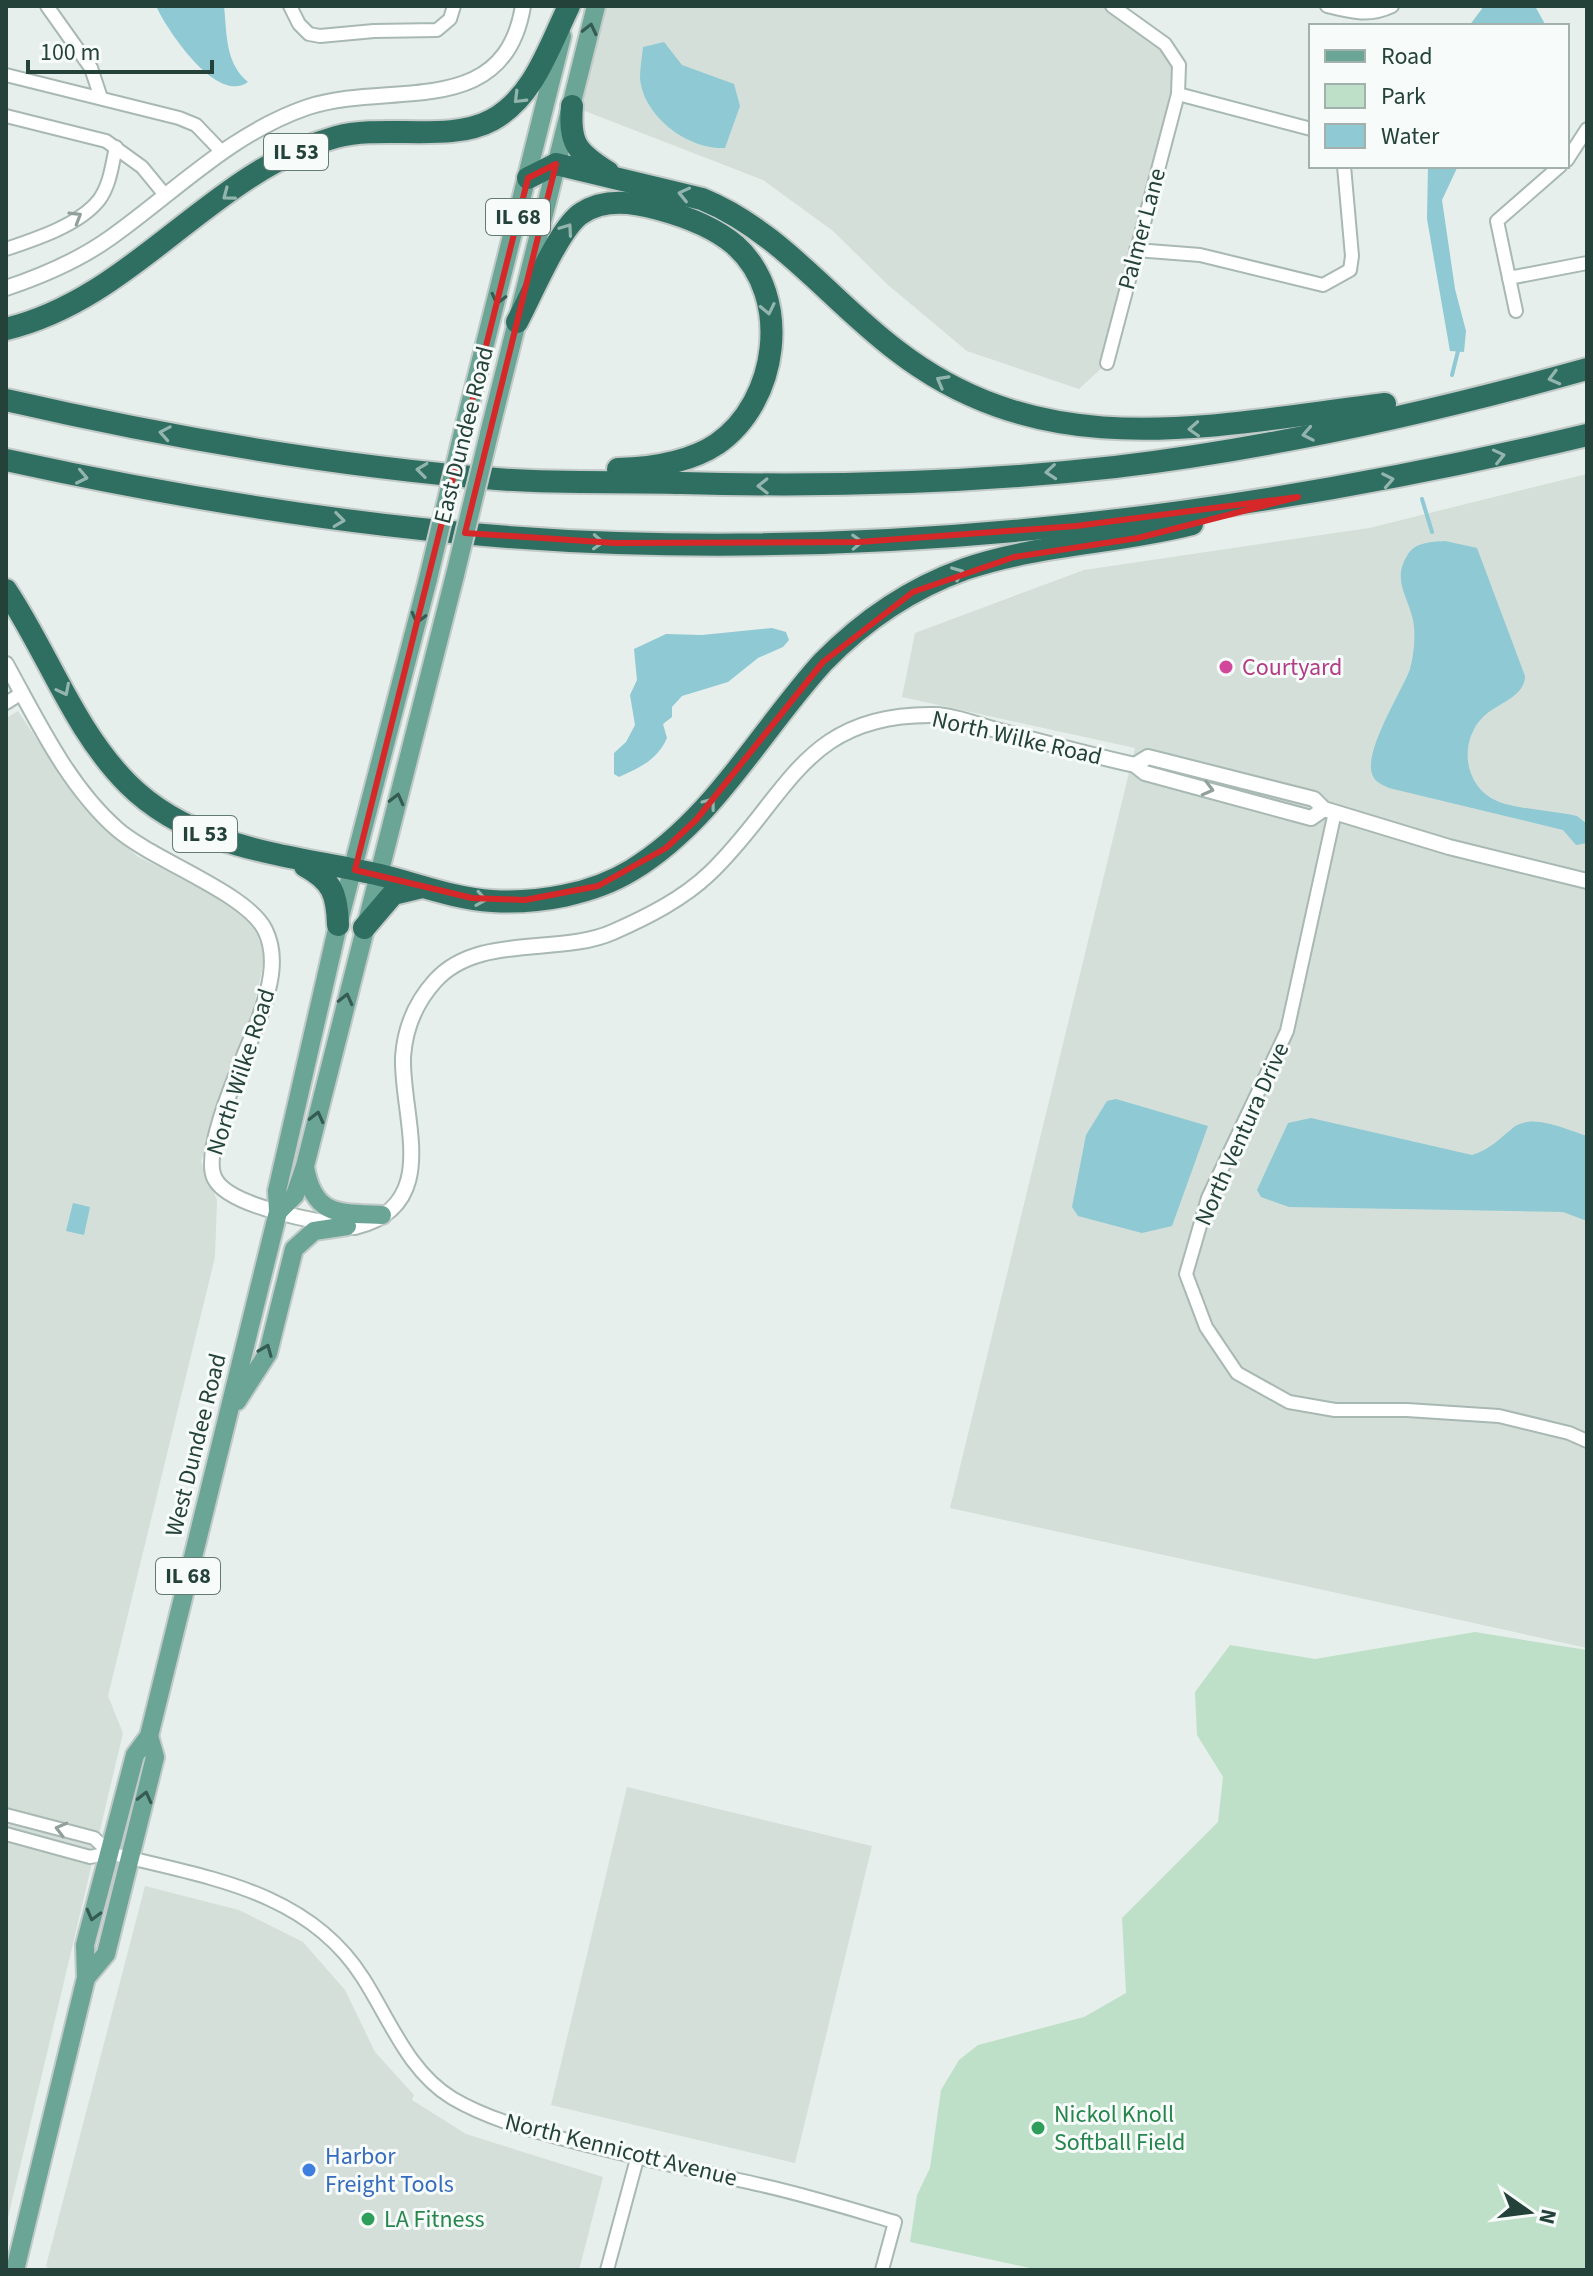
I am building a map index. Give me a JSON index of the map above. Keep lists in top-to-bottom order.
{
  "streets": {
    "highway": ["IL 53"],
    "main road": ["IL 68", "East Dundee Road", "West Dundee Road"],
    "street": [
      "Palmer Lane",
      "North Wilke Road",
      "North Ventura Drive",
      "North Kennicott Avenue"
    ]
  },
  "crossings": [
    ["IL 53", "East Dundee Road"],
    ["IL 53", "West Dundee Road"],
    ["East Dundee Road", "West Dundee Road"],
    ["North Wilke Road", "North Ventura Drive"],
    ["North Wilke Road", "West Dundee Road"],
    ["West Dundee Road", "North Kennicott Avenue"]
  ],
  "places": [
    "Courtyard",
    "Nickol Knoll Softball Field",
    "Harbor Freight Tools",
    "LA Fitness"
  ],
  "legend": ["Road", "Park", "Water"],
  "scale_bar": "100 m",
  "north": "right"
}
